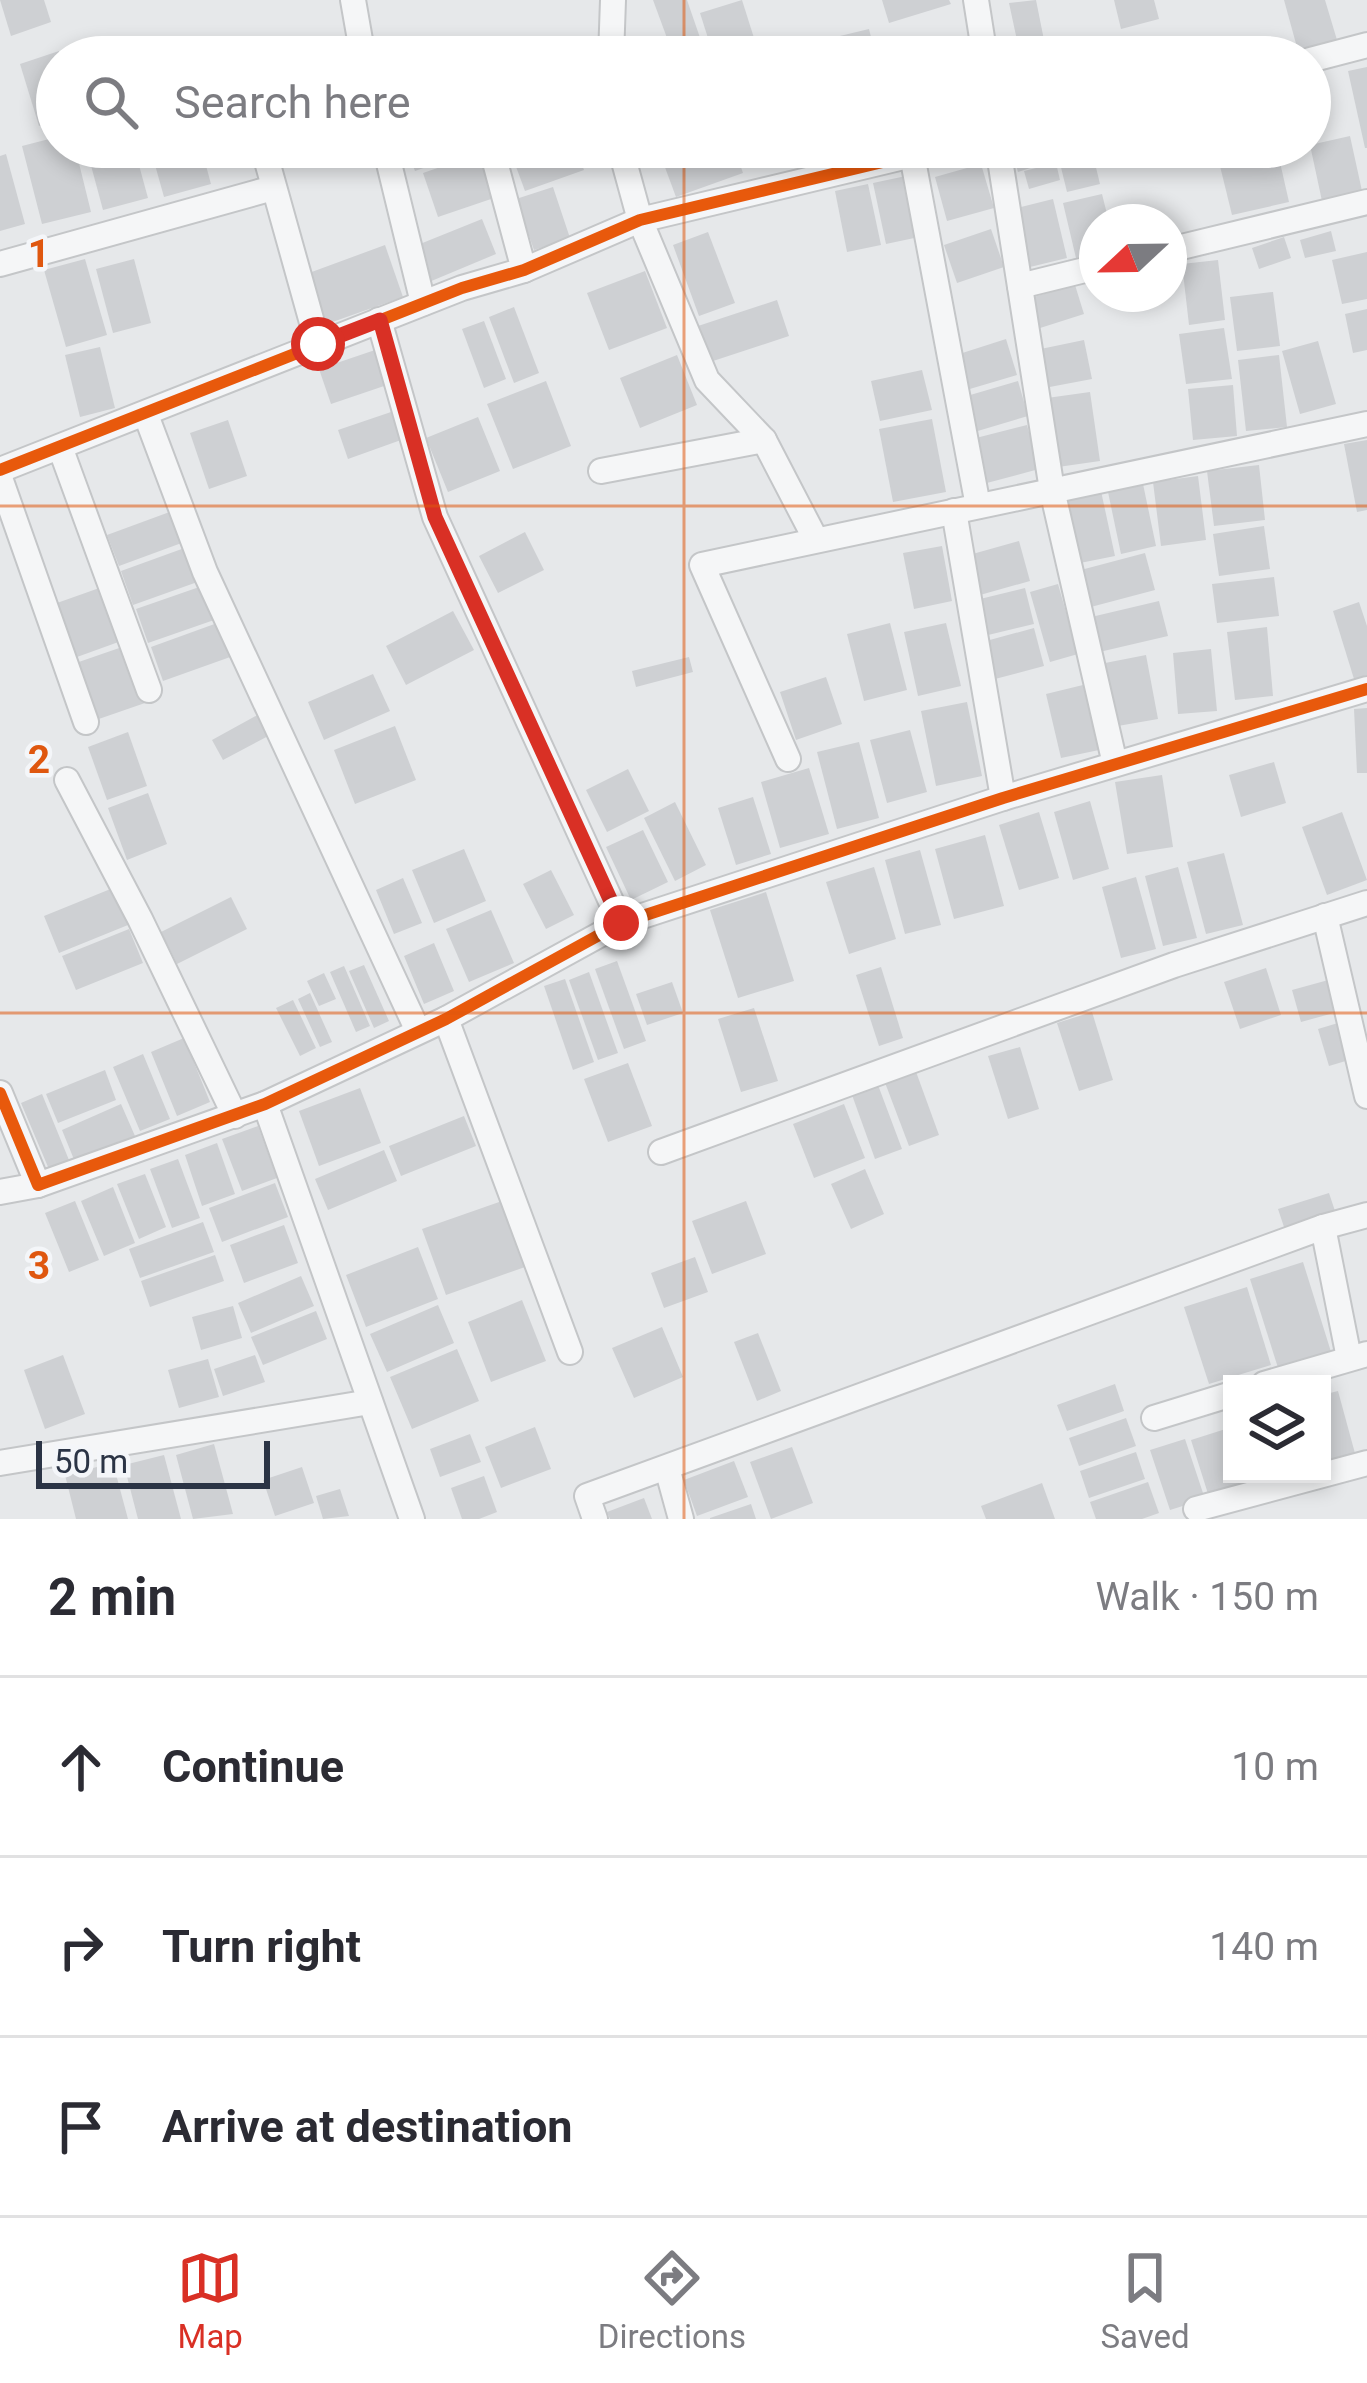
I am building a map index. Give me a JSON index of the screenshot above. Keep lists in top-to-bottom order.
{
  "scale_bar": "50 m",
  "north": "left",
  "page": {
    "search": "Search here",
    "scale": "50 m",
    "heading": ["2 min", "Walk · 150 m"],
    "list": [
      ["Continue", "10 m"],
      ["Turn right", "140 m"],
      "Arrive at destination"
    ],
    "nav": ["Map", "Directions", "Saved"]
  },
  "grid": {
    "rows": ["1", "2", "3"]
  }
}
